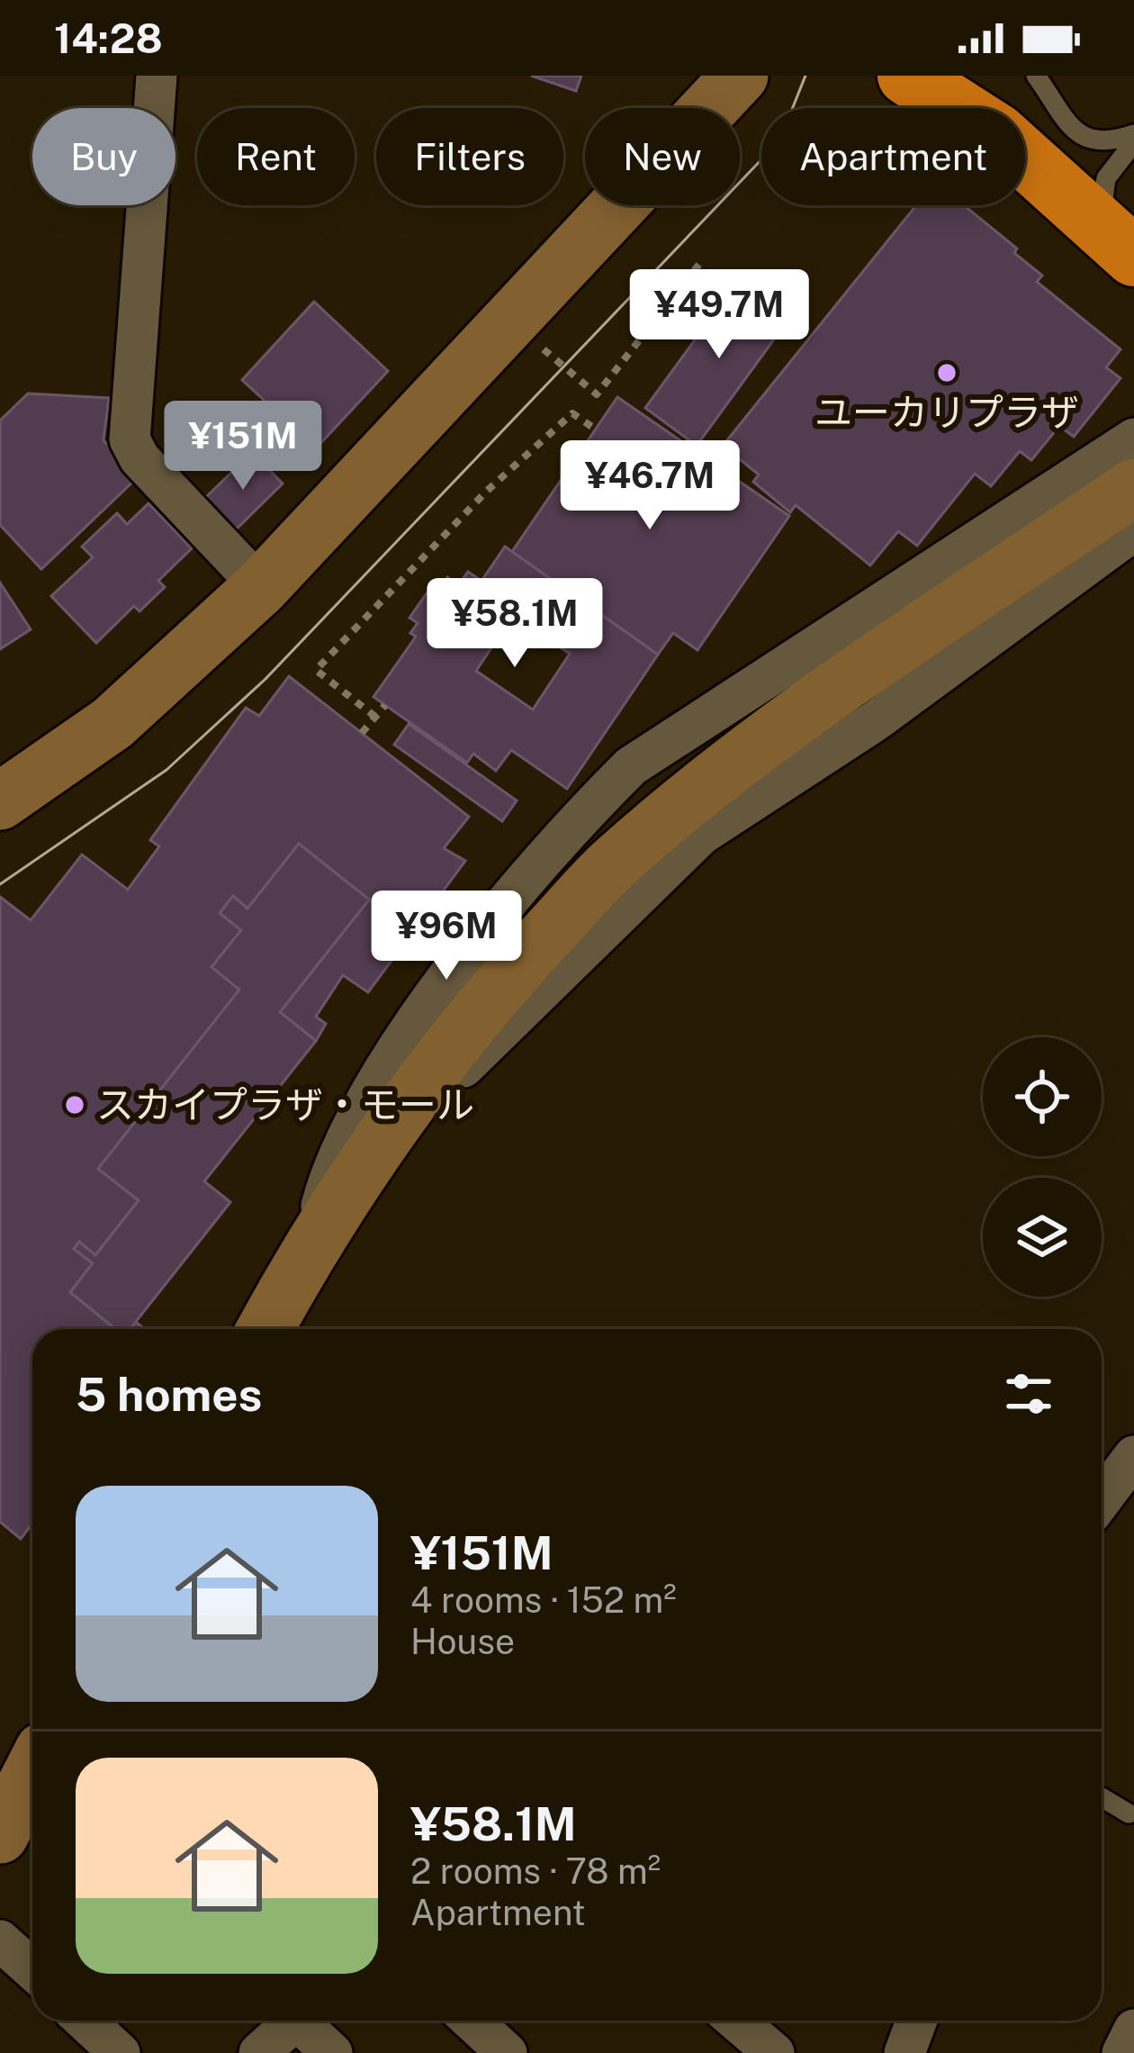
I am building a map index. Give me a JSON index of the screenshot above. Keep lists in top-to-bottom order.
{
  "places": ["ユーカリプラザ", "スカイプラザ・モール"],
  "page": {
    "status": "14:28",
    "chip": [
      "Buy",
      "Rent",
      "Filters",
      "New",
      "Apartment"
    ],
    "price": [
      "¥49.7M",
      "¥151M",
      "¥46.7M",
      "¥58.1M",
      "¥96M"
    ],
    "heading": "5 homes",
    "list": [
      {
        "name": "¥151M",
        "note": "4 rooms · 152 m² · House"
      },
      {
        "name": "¥58.1M",
        "note": "2 rooms · 78 m² · Apartment"
      }
    ]
  }
}
